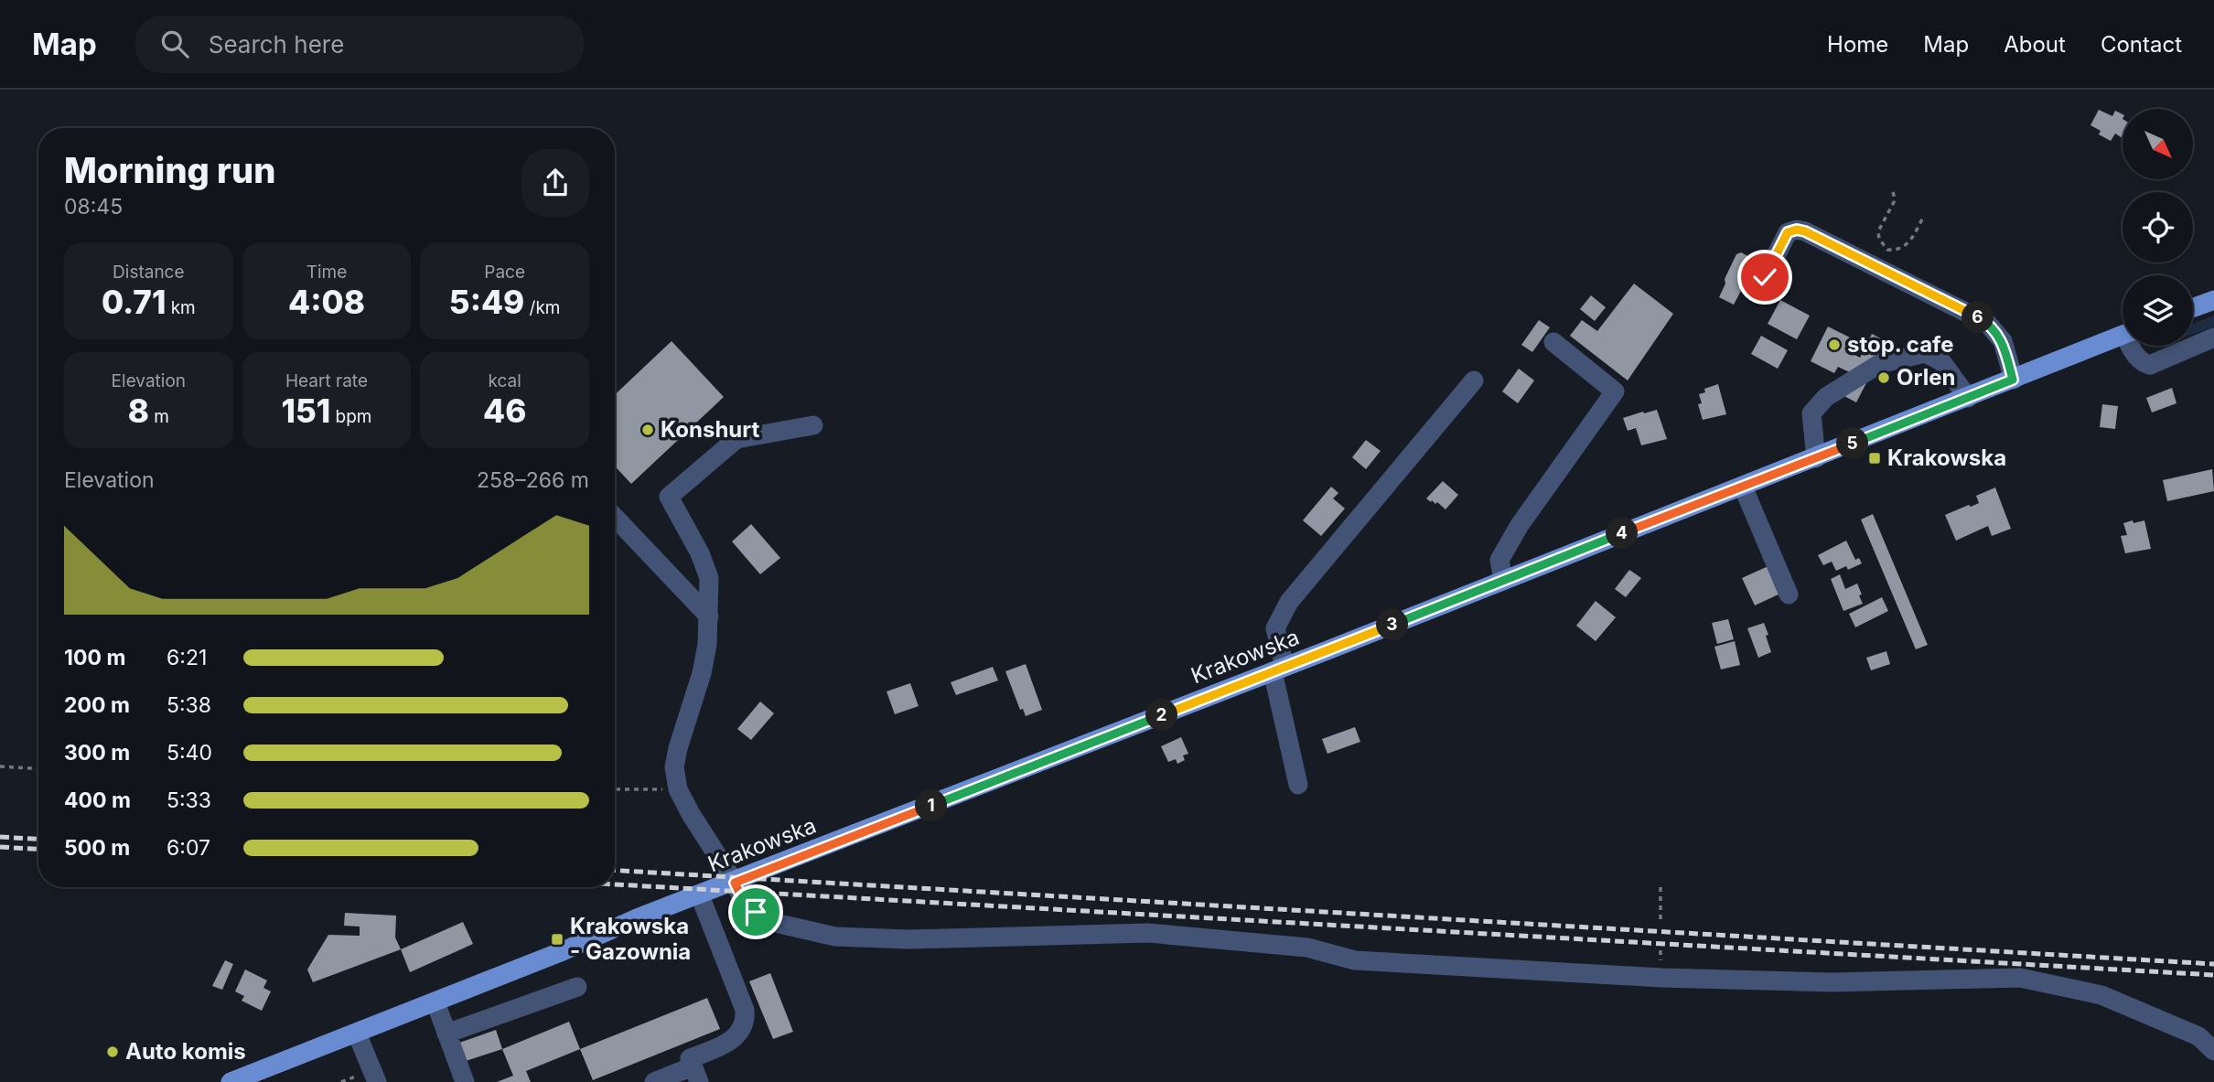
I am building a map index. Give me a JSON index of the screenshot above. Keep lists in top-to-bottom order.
{
  "streets": {
    "main road": ["Krakowska"]
  },
  "places": {
    "other": [
      "stop. cafe",
      "Orlen",
      "Konshurt",
      "Auto komis"
    ],
    "transit": ["Krakowska", "Krakowska - Gazownia"]
  },
  "north": "bottom right",
  "page": {
    "header": "Map",
    "search": "Search here",
    "nav": [
      "Home",
      "Map",
      "About",
      "Contact"
    ],
    "heading": ["Morning run", "08:45"],
    "stats": [
      ["Distance", "0.71 km"],
      ["Time", "4:08"],
      ["Pace", "5:49 /km"],
      ["Elevation", "8 m"],
      ["Heart rate", "151 bpm"],
      ["kcal", "46"]
    ],
    "pins": [
      "6",
      "5",
      "4",
      "3",
      "2",
      "1"
    ],
    "chart": ["Elevation", "258–266 m"],
    "list": [
      {
        "name": "100 m",
        "note": "6:21"
      },
      {
        "name": "200 m",
        "note": "5:38"
      },
      {
        "name": "300 m",
        "note": "5:40"
      },
      {
        "name": "400 m",
        "note": "5:33"
      },
      {
        "name": "500 m",
        "note": "6:07"
      }
    ]
  }
}
